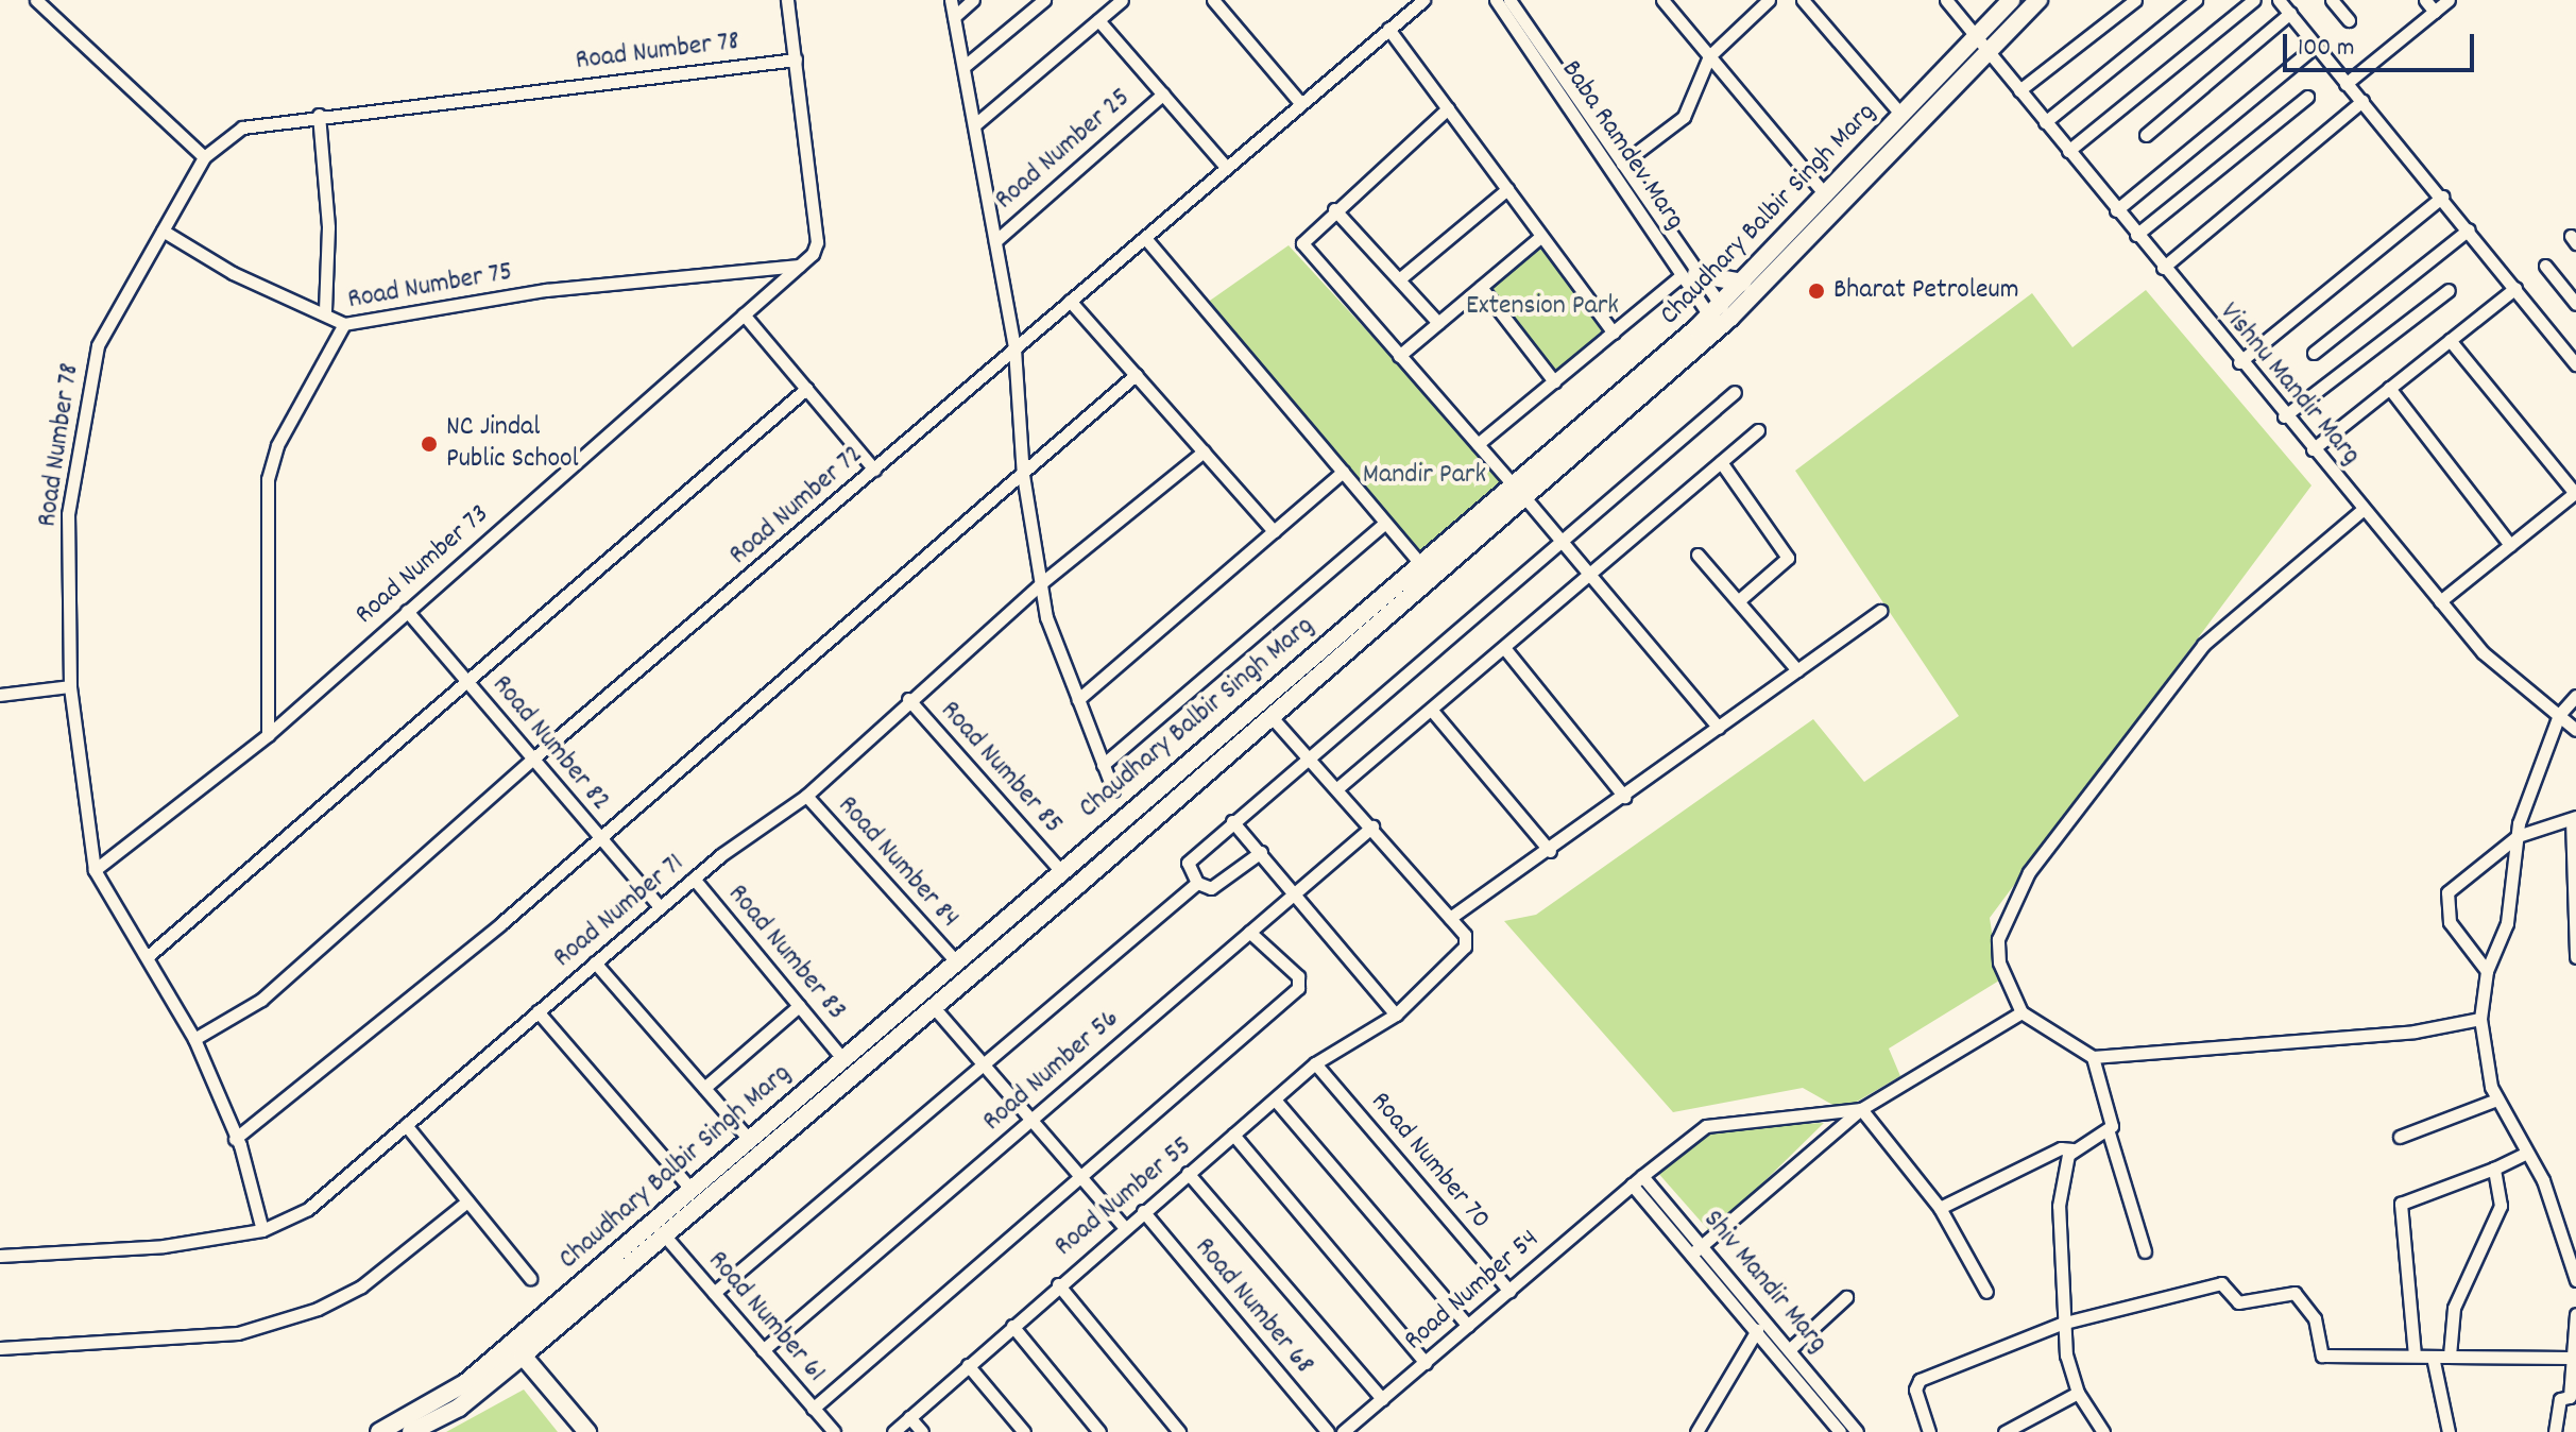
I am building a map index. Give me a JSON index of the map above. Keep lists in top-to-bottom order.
{
  "streets": {
    "street": [
      "Road Number 78",
      "Baba Ramdev Marg",
      "Road Number 25",
      "Chaudhary Balbir Singh Marg",
      "Road Number 75",
      "Vishnu Mandir Marg",
      "Road Number 72",
      "Road Number 73",
      "Road Number 82",
      "Road Number 85",
      "Road Number 84",
      "Road Number 71",
      "Road Number 83",
      "Road Number 56",
      "Road Number 70",
      "Road Number 55",
      "Shiv Mandir Marg",
      "Road Number 54",
      "Road Number 68",
      "Road Number 61"
    ]
  },
  "crossings": [
    ["Road Number 78", "Road Number 72"],
    ["Road Number 78", "Road Number 73"],
    ["Road Number 78", "Road Number 71"],
    ["Baba Ramdev Marg", "Chaudhary Balbir Singh Marg"],
    ["Chaudhary Balbir Singh Marg", "Vishnu Mandir Marg"],
    ["Chaudhary Balbir Singh Marg", "Road Number 85"],
    ["Chaudhary Balbir Singh Marg", "Road Number 84"],
    ["Chaudhary Balbir Singh Marg", "Road Number 83"],
    ["Chaudhary Balbir Singh Marg", "Road Number 61"],
    ["Road Number 75", "Road Number 73"],
    ["Road Number 72", "Road Number 82"],
    ["Road Number 73", "Road Number 82"],
    ["Road Number 82", "Road Number 71"],
    ["Road Number 85", "Road Number 71"],
    ["Road Number 84", "Road Number 71"],
    ["Road Number 71", "Road Number 83"],
    ["Road Number 56", "Road Number 61"],
    ["Road Number 70", "Road Number 55"],
    ["Road Number 70", "Road Number 54"],
    ["Road Number 55", "Road Number 68"],
    ["Shiv Mandir Marg", "Road Number 54"]
  ],
  "parks": ["Extension Park", "Mandir Park"],
  "places": ["Bharat Petroleum", "NC Jindal Public School"],
  "scale_bar": "100 m"
}
